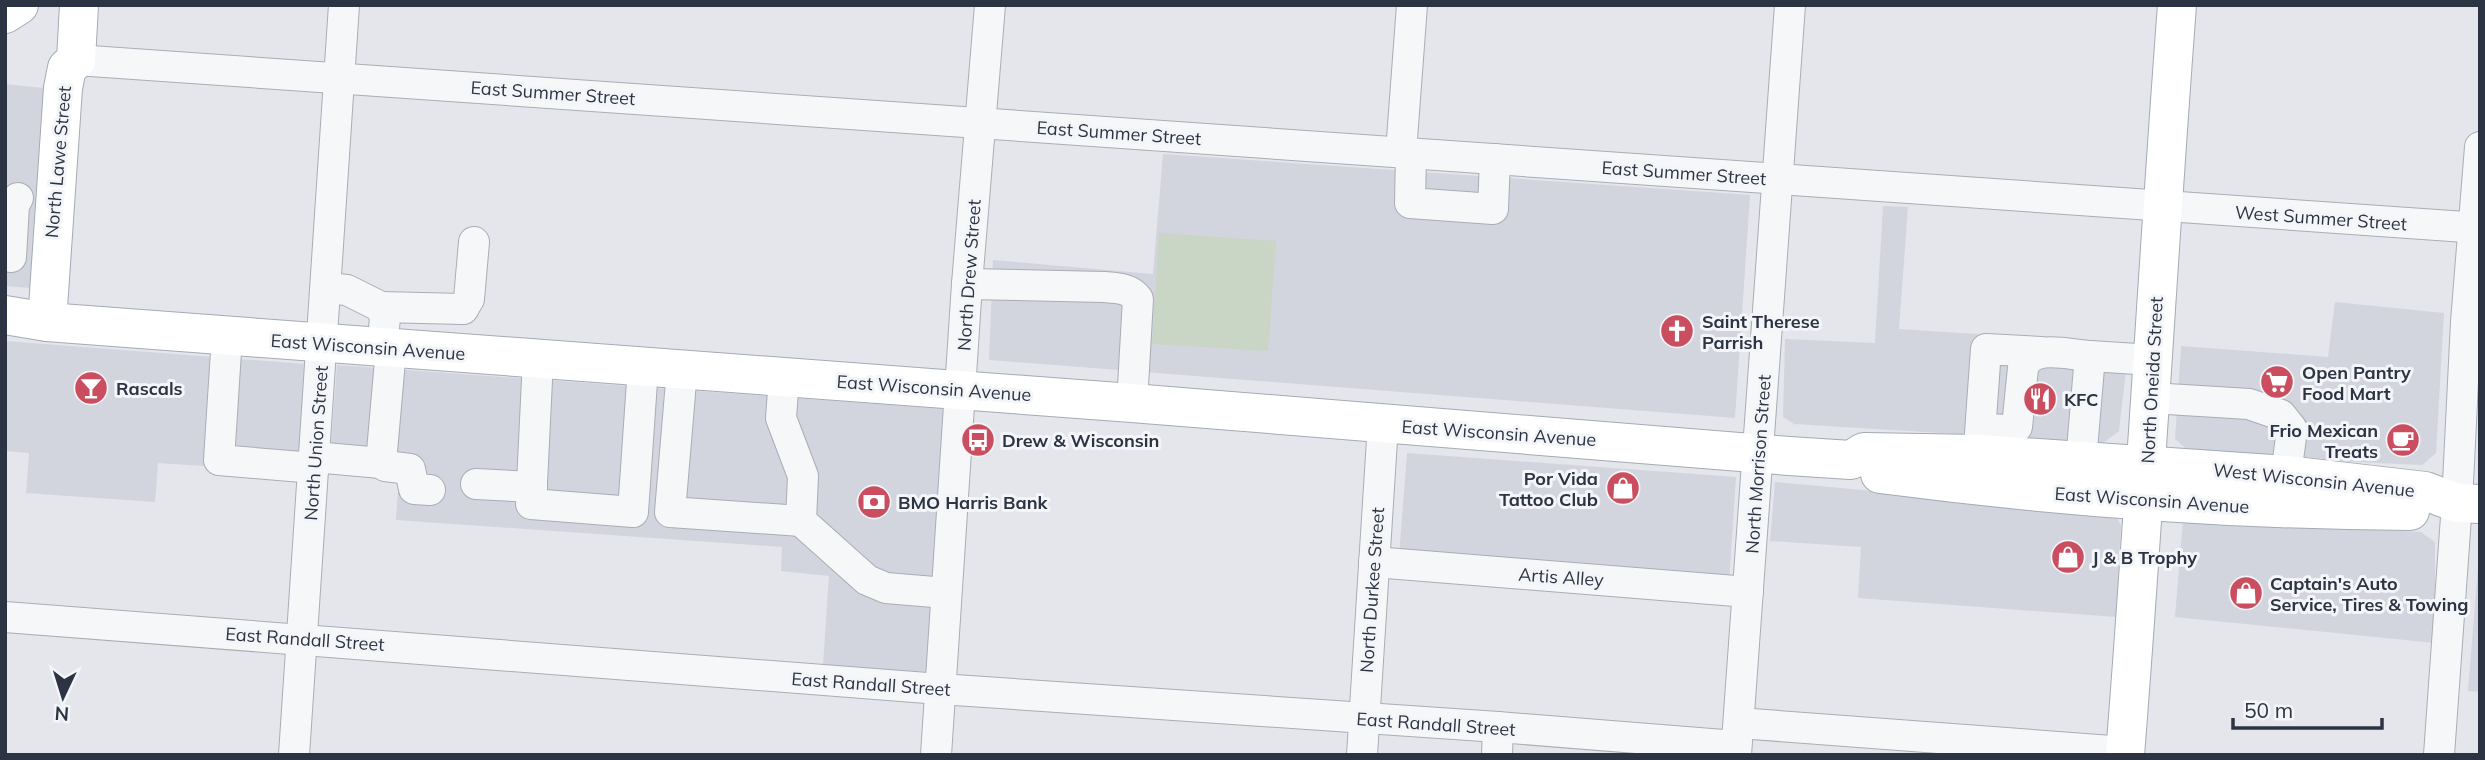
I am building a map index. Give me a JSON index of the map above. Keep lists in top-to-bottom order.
{
  "streets": {
    "main road": [
      "North Lawe Street",
      "East Wisconsin Avenue",
      "North Oneida Street",
      "West Wisconsin Avenue"
    ],
    "street": [
      "East Summer Street",
      "West Summer Street",
      "North Drew Street",
      "North Union Street",
      "North Morrison Street",
      "Artis Alley",
      "North Durkee Street",
      "East Randall Street"
    ]
  },
  "crossings": [
    ["East Summer Street", "North Lawe Street"],
    ["East Summer Street", "West Summer Street"],
    ["East Summer Street", "North Drew Street"],
    ["East Summer Street", "North Oneida Street"],
    ["East Summer Street", "North Union Street"],
    ["East Summer Street", "North Morrison Street"],
    ["North Lawe Street", "East Wisconsin Avenue"],
    ["West Summer Street", "North Oneida Street"],
    ["North Drew Street", "East Wisconsin Avenue"],
    ["North Drew Street", "East Randall Street"],
    ["East Wisconsin Avenue", "North Oneida Street"],
    ["East Wisconsin Avenue", "North Union Street"],
    ["East Wisconsin Avenue", "North Morrison Street"],
    ["East Wisconsin Avenue", "West Wisconsin Avenue"],
    ["East Wisconsin Avenue", "North Durkee Street"],
    ["North Oneida Street", "West Wisconsin Avenue"],
    ["North Oneida Street", "East Randall Street"],
    ["North Union Street", "East Randall Street"],
    ["North Morrison Street", "Artis Alley"],
    ["North Morrison Street", "East Randall Street"],
    ["Artis Alley", "North Durkee Street"],
    ["North Durkee Street", "East Randall Street"]
  ],
  "places": {
    "church": ["Saint Therese Parrish"],
    "supermarket": ["Open Pantry Food Mart"],
    "bar": ["Rascals"],
    "restaurant": ["KFC"],
    "bus stop": ["Drew & Wisconsin"],
    "cafe": ["Frio Mexican Treats"],
    "shop": ["Por Vida Tattoo Club", "J & B Trophy", "Captain's Auto Service, Tires & Towing"],
    "bank": ["BMO Harris Bank"]
  },
  "scale_bar": "50 m",
  "north": "bottom"
}
